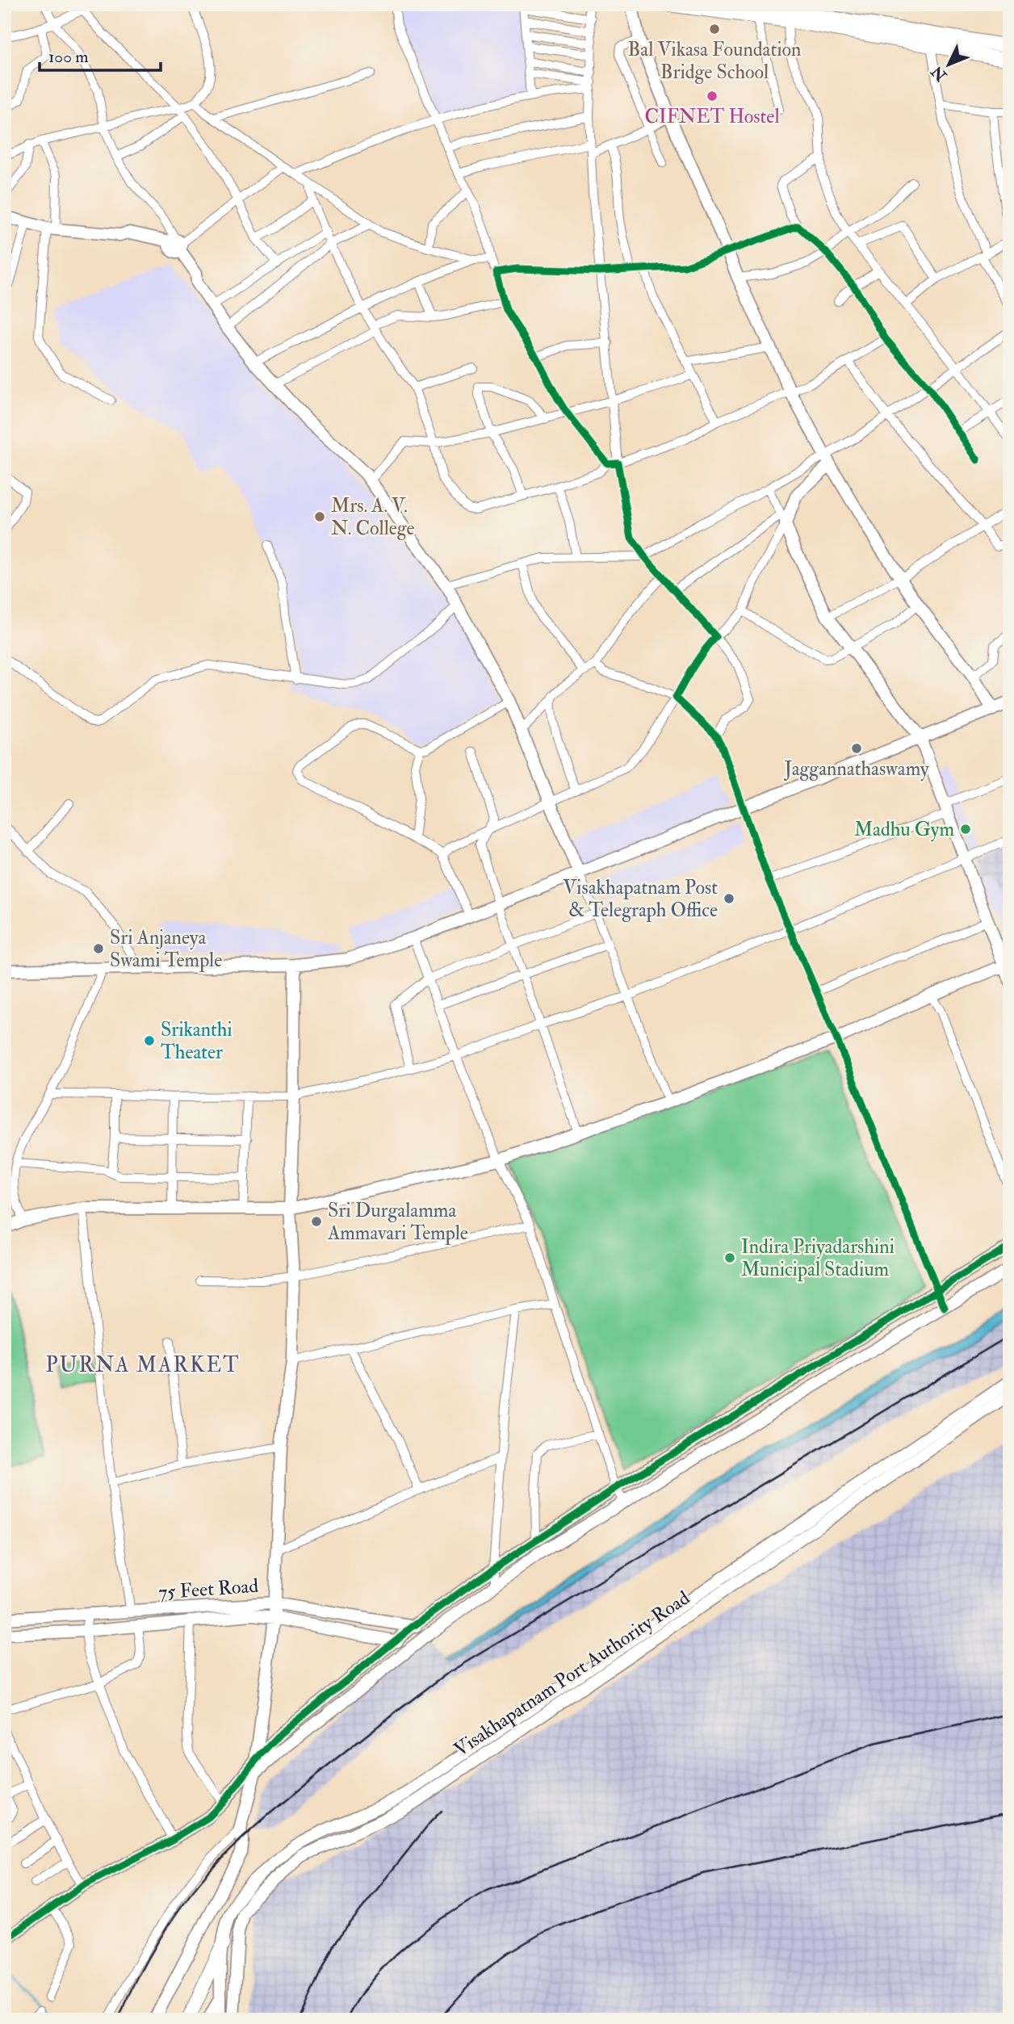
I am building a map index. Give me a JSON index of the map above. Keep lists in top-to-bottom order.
{
  "streets": {
    "street": ["75 Feet Road", "Visakhapatnam Port Authority Road"]
  },
  "districts": ["PURNA MARKET"],
  "places": [
    "Bal Vikasa Foundation Bridge School",
    "CIFNET Hostel",
    "Mrs. A. V. N. College",
    "Jaggannathaswamy",
    "Madhu Gym",
    "Visakhapatnam Post & Telegraph Office",
    "Sri Anjaneya Swami Temple",
    "Srikanthi Theater",
    "Sri Durgalamma Ammavari Temple",
    "Indira Priyadarshini Municipal Stadium"
  ],
  "scale_bar": "100 m",
  "north": "bottom left"
}
